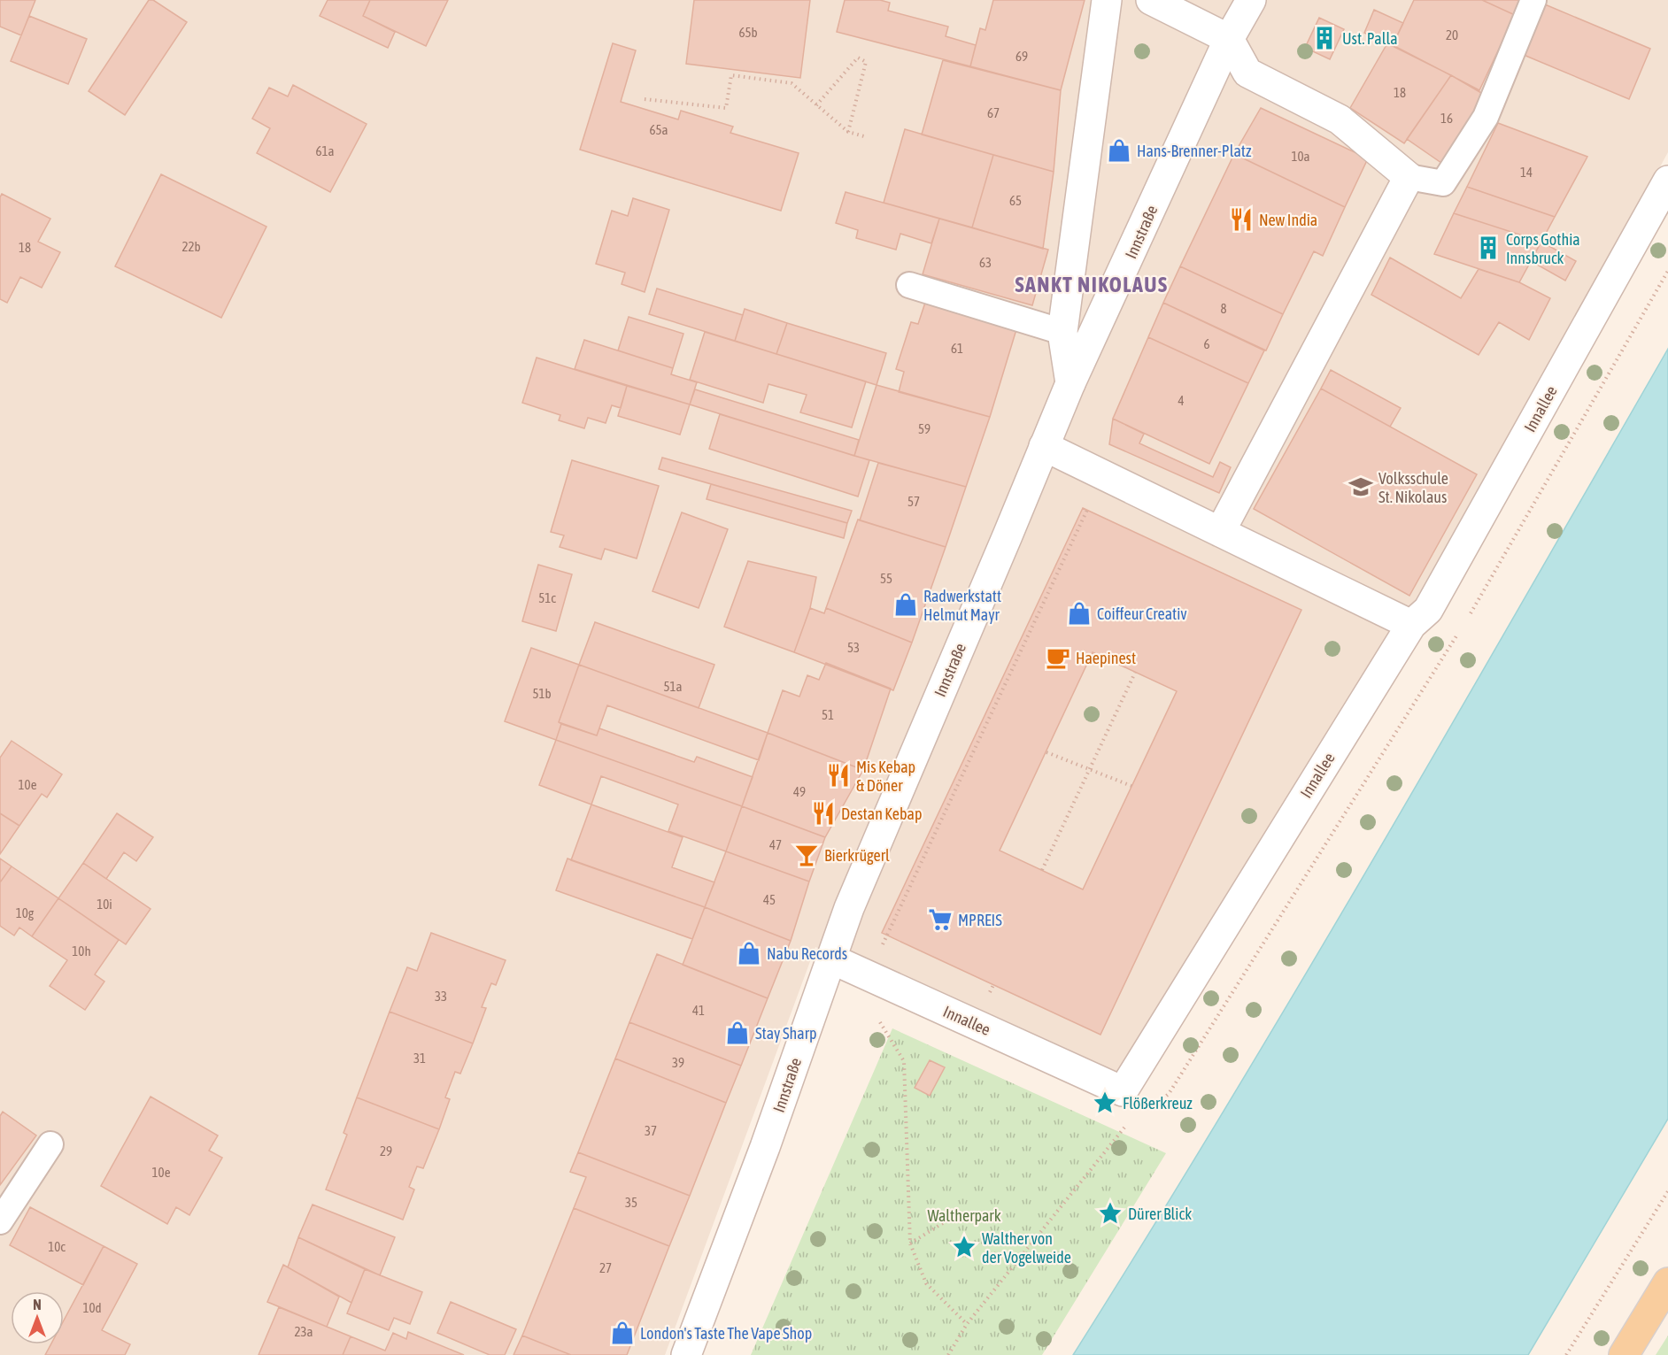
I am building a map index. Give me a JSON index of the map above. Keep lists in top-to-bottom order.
{
  "streets": {
    "street": ["Innstraße", "Innallee"]
  },
  "crossings": [
    ["Innstraße", "Innallee"]
  ],
  "districts": ["SANKT NIKOLAUS"],
  "parks": ["Waltherpark"],
  "places": {
    "building": ["Ust. Palla", "Corps Gothia Innsbruck"],
    "shop": [
      "Hans-Brenner-Platz",
      "Radwerkstatt Helmut Mayr",
      "Coiffeur Creativ",
      "Nabu Records",
      "Stay Sharp",
      "London's Taste The Vape Shop"
    ],
    "restaurant": ["New India", "Mis Kebap & Döner", "Destan Kebap"],
    "school or university": ["Volksschule St. Nikolaus"],
    "cafe": ["Haepinest"],
    "bar": ["Bierkrügerl"],
    "supermarket": ["MPREIS"],
    "place": ["Flößerkreuz", "Dürer Blick", "Walther von der Vogelweide"]
  },
  "house_numbers": [
    "65b",
    "20",
    "69",
    "18",
    "67",
    "16",
    "65a",
    "61a",
    "10a",
    "14",
    "65",
    "22b",
    "18",
    "63",
    "8",
    "6",
    "61",
    "4",
    "59",
    "57",
    "55",
    "51c",
    "53",
    "51a",
    "51b",
    "51",
    "10e",
    "49",
    "47",
    "45",
    "10i",
    "10g",
    "10h",
    "33",
    "41",
    "31",
    "39",
    "37",
    "29",
    "10e",
    "35",
    "10c",
    "27",
    "10d",
    "23a"
  ],
  "north": "top"
}
